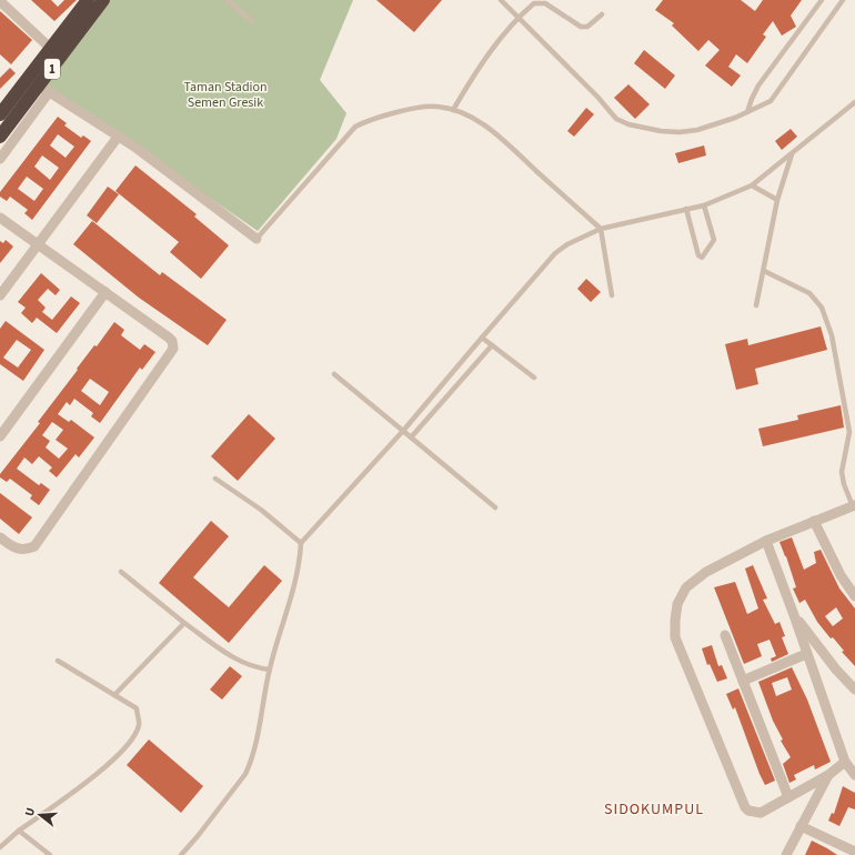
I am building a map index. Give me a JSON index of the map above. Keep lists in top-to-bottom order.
{
  "streets": {
    "highway": ["1"]
  },
  "districts": ["SIDOKUMPUL"],
  "parks": ["Taman Stadion Semen Gresik"],
  "north": "left"
}
